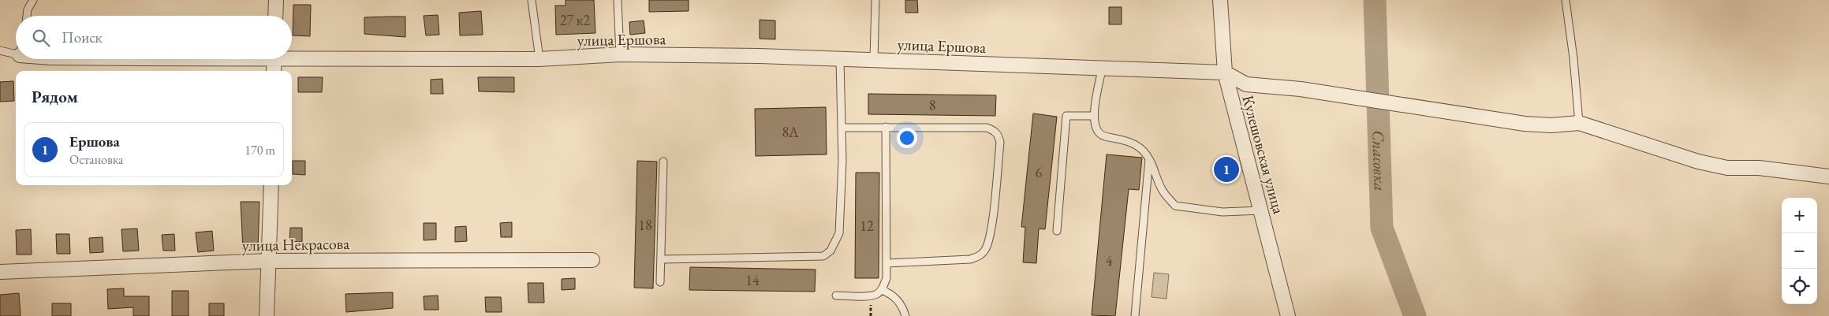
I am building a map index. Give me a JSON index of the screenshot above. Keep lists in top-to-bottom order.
{
  "streets": {
    "street": ["улица Ершова", "Кулешовская улица", "улица Некрасова"]
  },
  "crossings": [
    ["улица Ершова", "Кулешовская улица"]
  ],
  "water": ["Спасовка"],
  "house_numbers": [
    "27 к2",
    "8",
    "8А",
    "6",
    "18",
    "12",
    "4",
    "14"
  ],
  "page": {
    "search": "Поиск",
    "heading": "Рядом",
    "list": [
      {
        "mark": "1",
        "name": "Ершова",
        "note": "Остановка",
        "value": "170 m"
      }
    ],
    "pins": "1",
    "map_buttons": ["+", "−"]
  }
}
